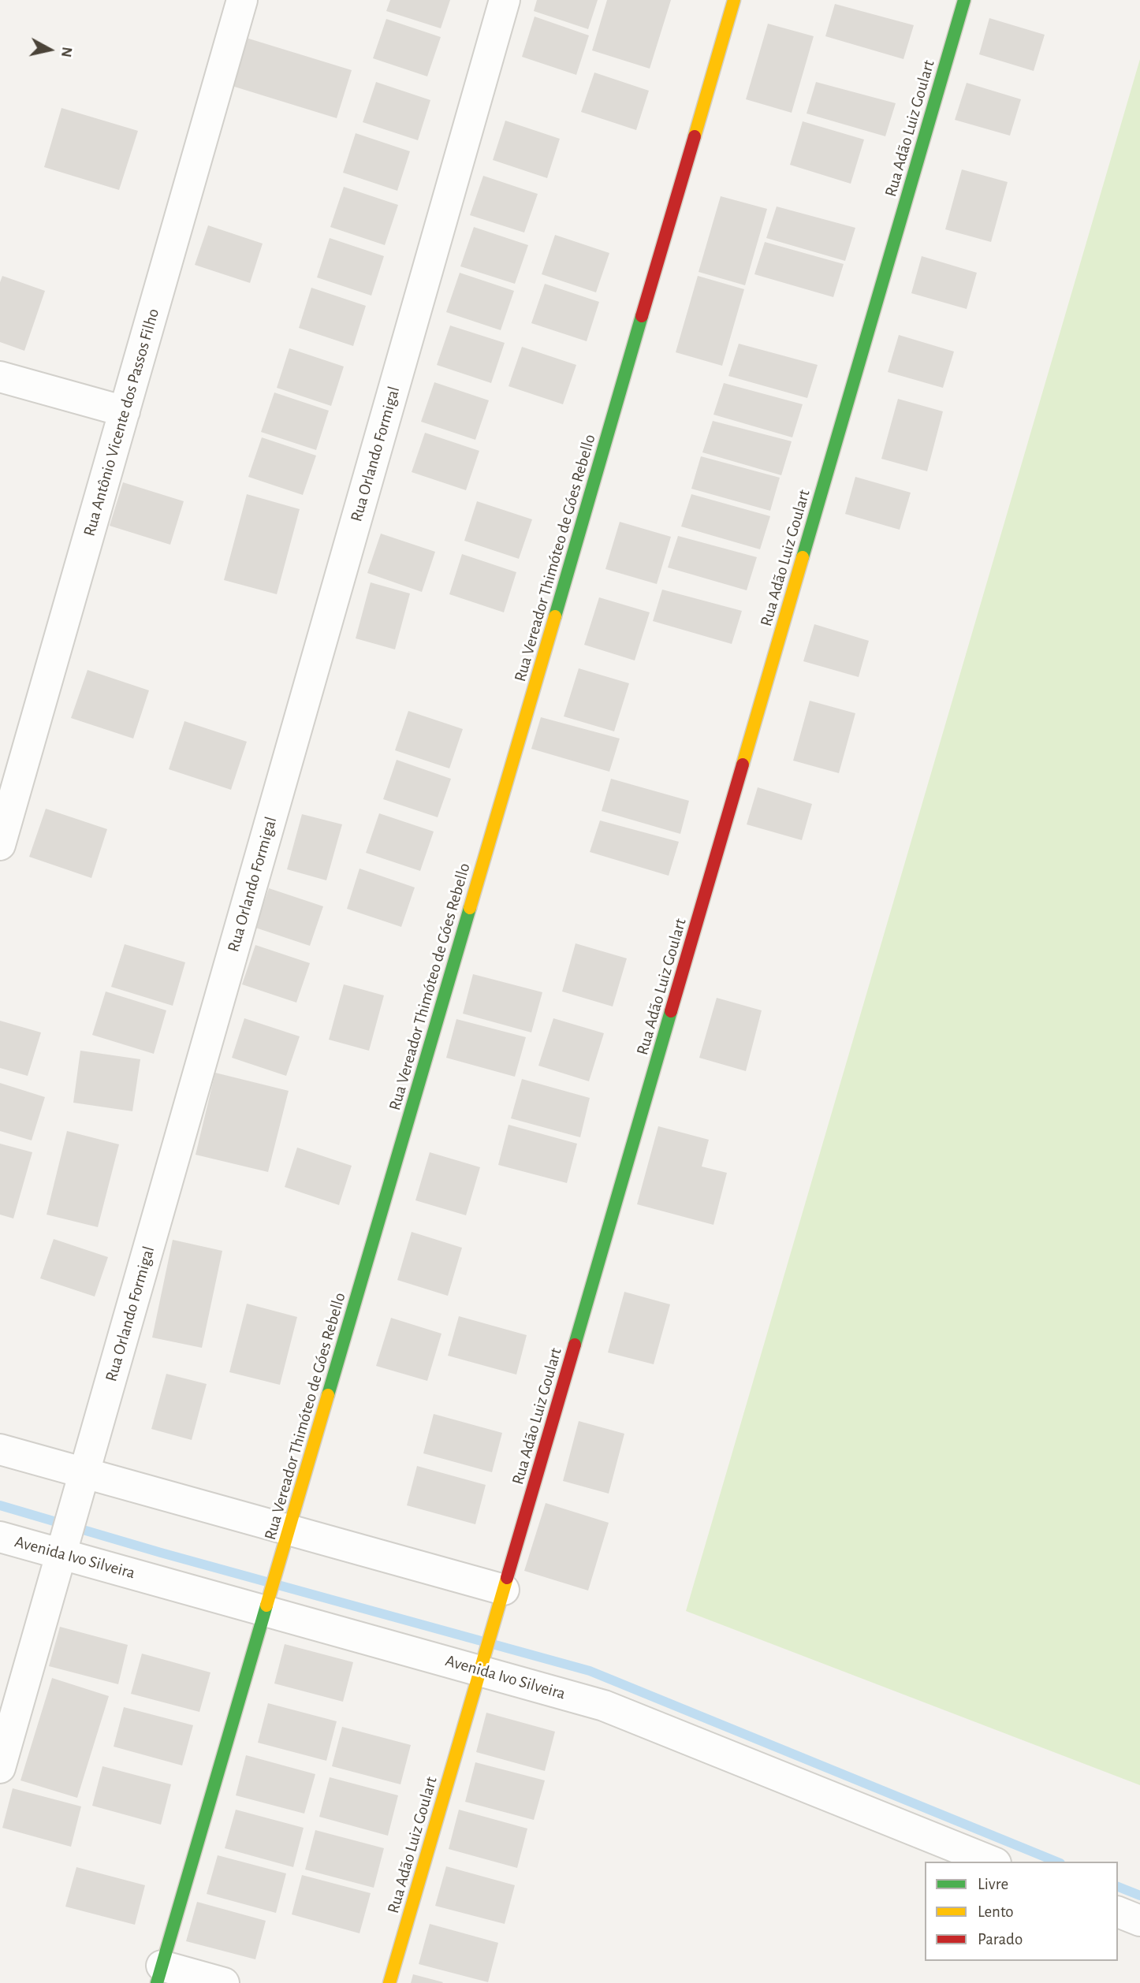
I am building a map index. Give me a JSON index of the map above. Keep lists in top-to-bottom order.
{
  "streets": {
    "street": [
      "Rua Adão Luiz Goulart",
      "Rua Antônio Vicente dos Passos Filho",
      "Rua Orlando Formigal",
      "Rua Vereador Thimóteo de Góes Rebello",
      "Avenida Ivo Silveira"
    ]
  },
  "crossings": [
    ["Rua Adão Luiz Goulart", "Avenida Ivo Silveira"],
    ["Rua Orlando Formigal", "Avenida Ivo Silveira"],
    ["Rua Vereador Thimóteo de Góes Rebello", "Avenida Ivo Silveira"]
  ],
  "legend": ["Livre", "Lento", "Parado"],
  "north": "right"
}
